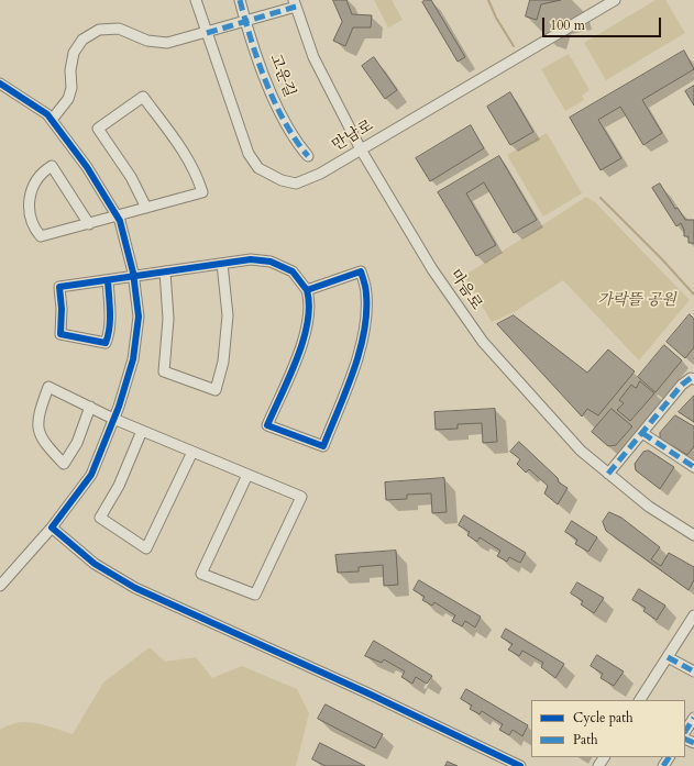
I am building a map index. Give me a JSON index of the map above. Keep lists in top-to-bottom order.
{
  "streets": {
    "street": ["고운길", "만남로", "마음로"]
  },
  "crossings": [
    ["만남로", "마음로"]
  ],
  "parks": ["가락뜰 공원"],
  "legend": ["Cycle path", "Path"],
  "scale_bar": "100 m"
}
